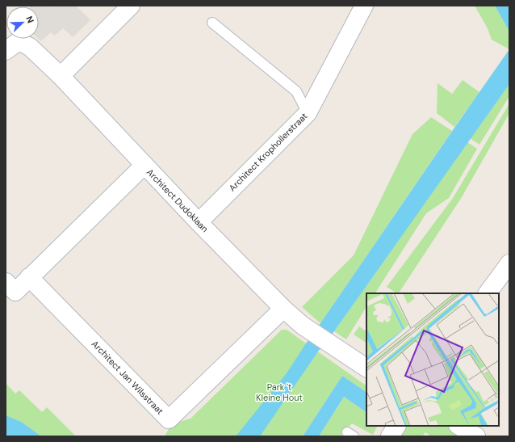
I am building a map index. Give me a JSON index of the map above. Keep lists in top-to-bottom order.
{
  "streets": {
    "street": ["Architect Krophollerstraat", "Architect Dudoklaan", "Architect Jan Wilsstraat"]
  },
  "crossings": [
    ["Architect Krophollerstraat", "Architect Dudoklaan"],
    ["Architect Dudoklaan", "Architect Jan Wilsstraat"]
  ],
  "parks": ["Park 't Kleine Hout"],
  "north": "top right"
}
